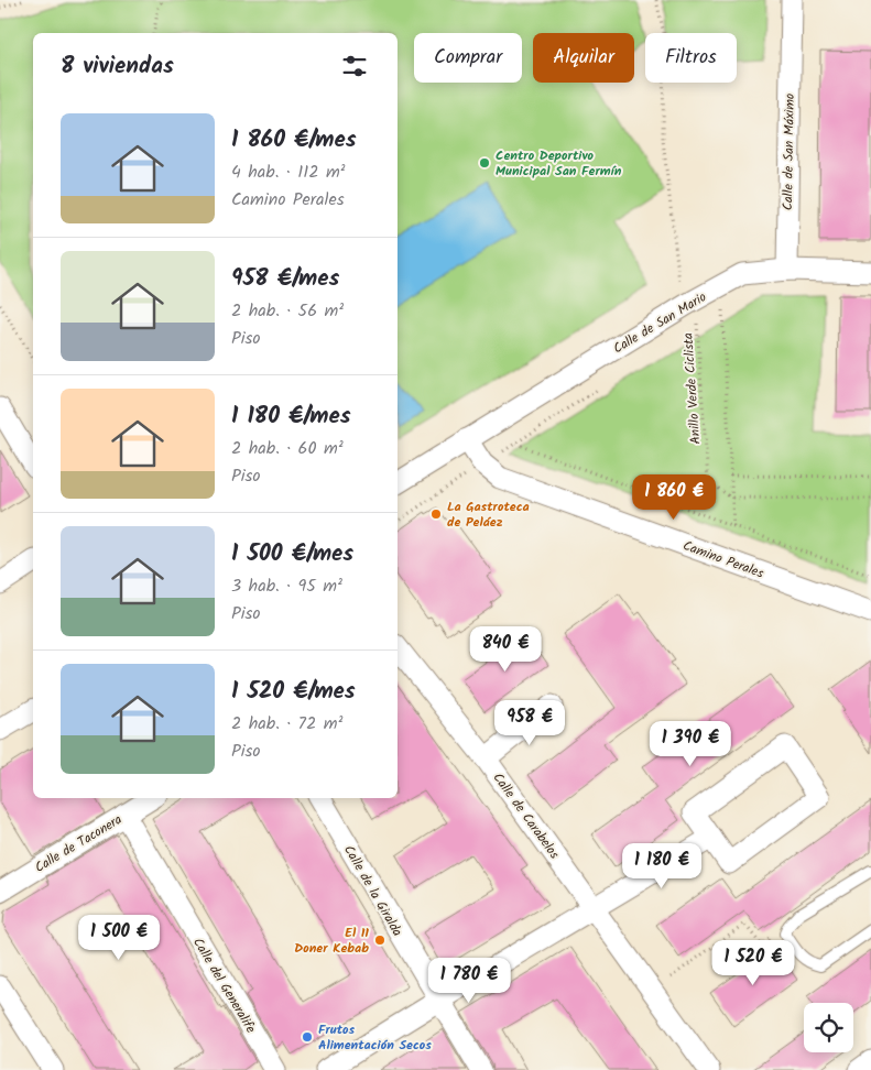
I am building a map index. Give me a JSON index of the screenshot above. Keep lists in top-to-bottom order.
{
  "streets": {
    "street": [
      "Calle de San Máximo",
      "Calle de San Mario",
      "Camino Perales",
      "Calle de Carabelos",
      "Calle de Taconera",
      "Calle de la Giralda",
      "Calle del Generalife"
    ],
    "path": ["Anillo Verde Ciclista"]
  },
  "crossings": [
    ["Calle de San Máximo", "Calle de San Mario"],
    ["Calle de San Mario", "Camino Perales"],
    ["Calle de Taconera", "Calle del Generalife"]
  ],
  "places": [
    "Centro Deportivo Municipal San Fermín",
    "La Gastroteca de Peláez",
    "El 11 Doner Kebab",
    "Frutos Alimentación Secos"
  ],
  "page": {
    "chip": ["Comprar", "Alquilar", "Filtros"],
    "heading": "8 viviendas",
    "list": [
      {
        "name": "1 860 €/mes",
        "note": "4 hab. · 112 m² · Camino Perales"
      },
      {
        "name": "958 €/mes",
        "note": "2 hab. · 56 m² · Piso"
      },
      {
        "name": "1 180 €/mes",
        "note": "2 hab. · 60 m² · Piso"
      },
      {
        "name": "1 500 €/mes",
        "note": "3 hab. · 95 m² · Piso"
      },
      {
        "name": "1 520 €/mes",
        "note": "2 hab. · 72 m² · Piso"
      }
    ],
    "price": [
      "1 860 €",
      "840 €",
      "958 €",
      "1 390 €",
      "1 180 €",
      "1 500 €",
      "1 520 €",
      "1 780 €"
    ]
  }
}
